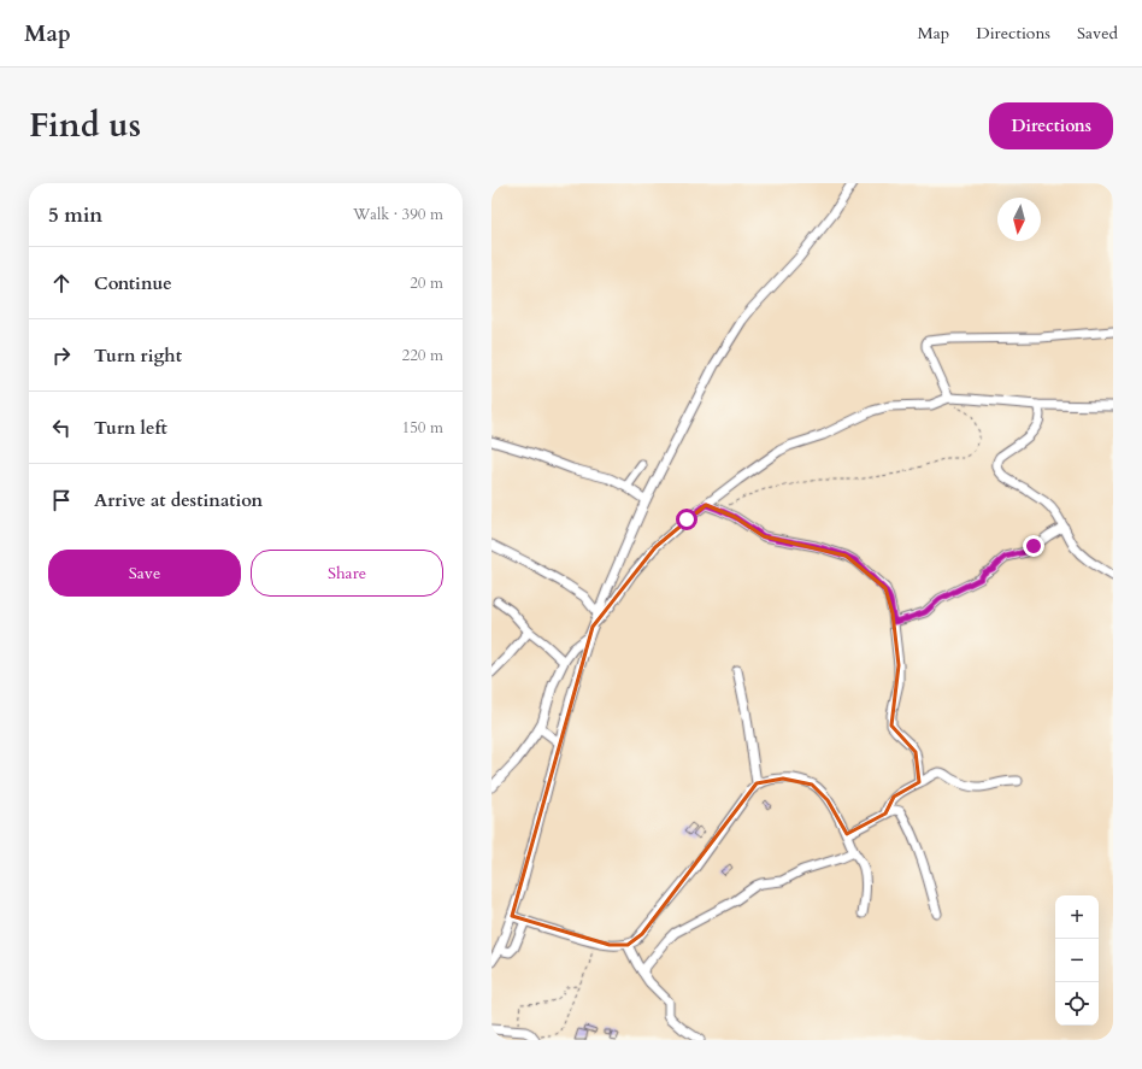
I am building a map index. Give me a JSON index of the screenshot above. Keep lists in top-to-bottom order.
{
  "north": "bottom",
  "page": {
    "header": "Map",
    "nav": ["Map", "Directions", "Saved"],
    "title": "Find us",
    "buttons": [
      "Directions",
      ["Save", "Share"]
    ],
    "heading": ["5 min", "Walk · 390 m"],
    "list": [
      ["Continue", "20 m"],
      ["Turn right", "220 m"],
      ["Turn left", "150 m"],
      "Arrive at destination"
    ],
    "map_buttons": ["+", "−"]
  }
}
